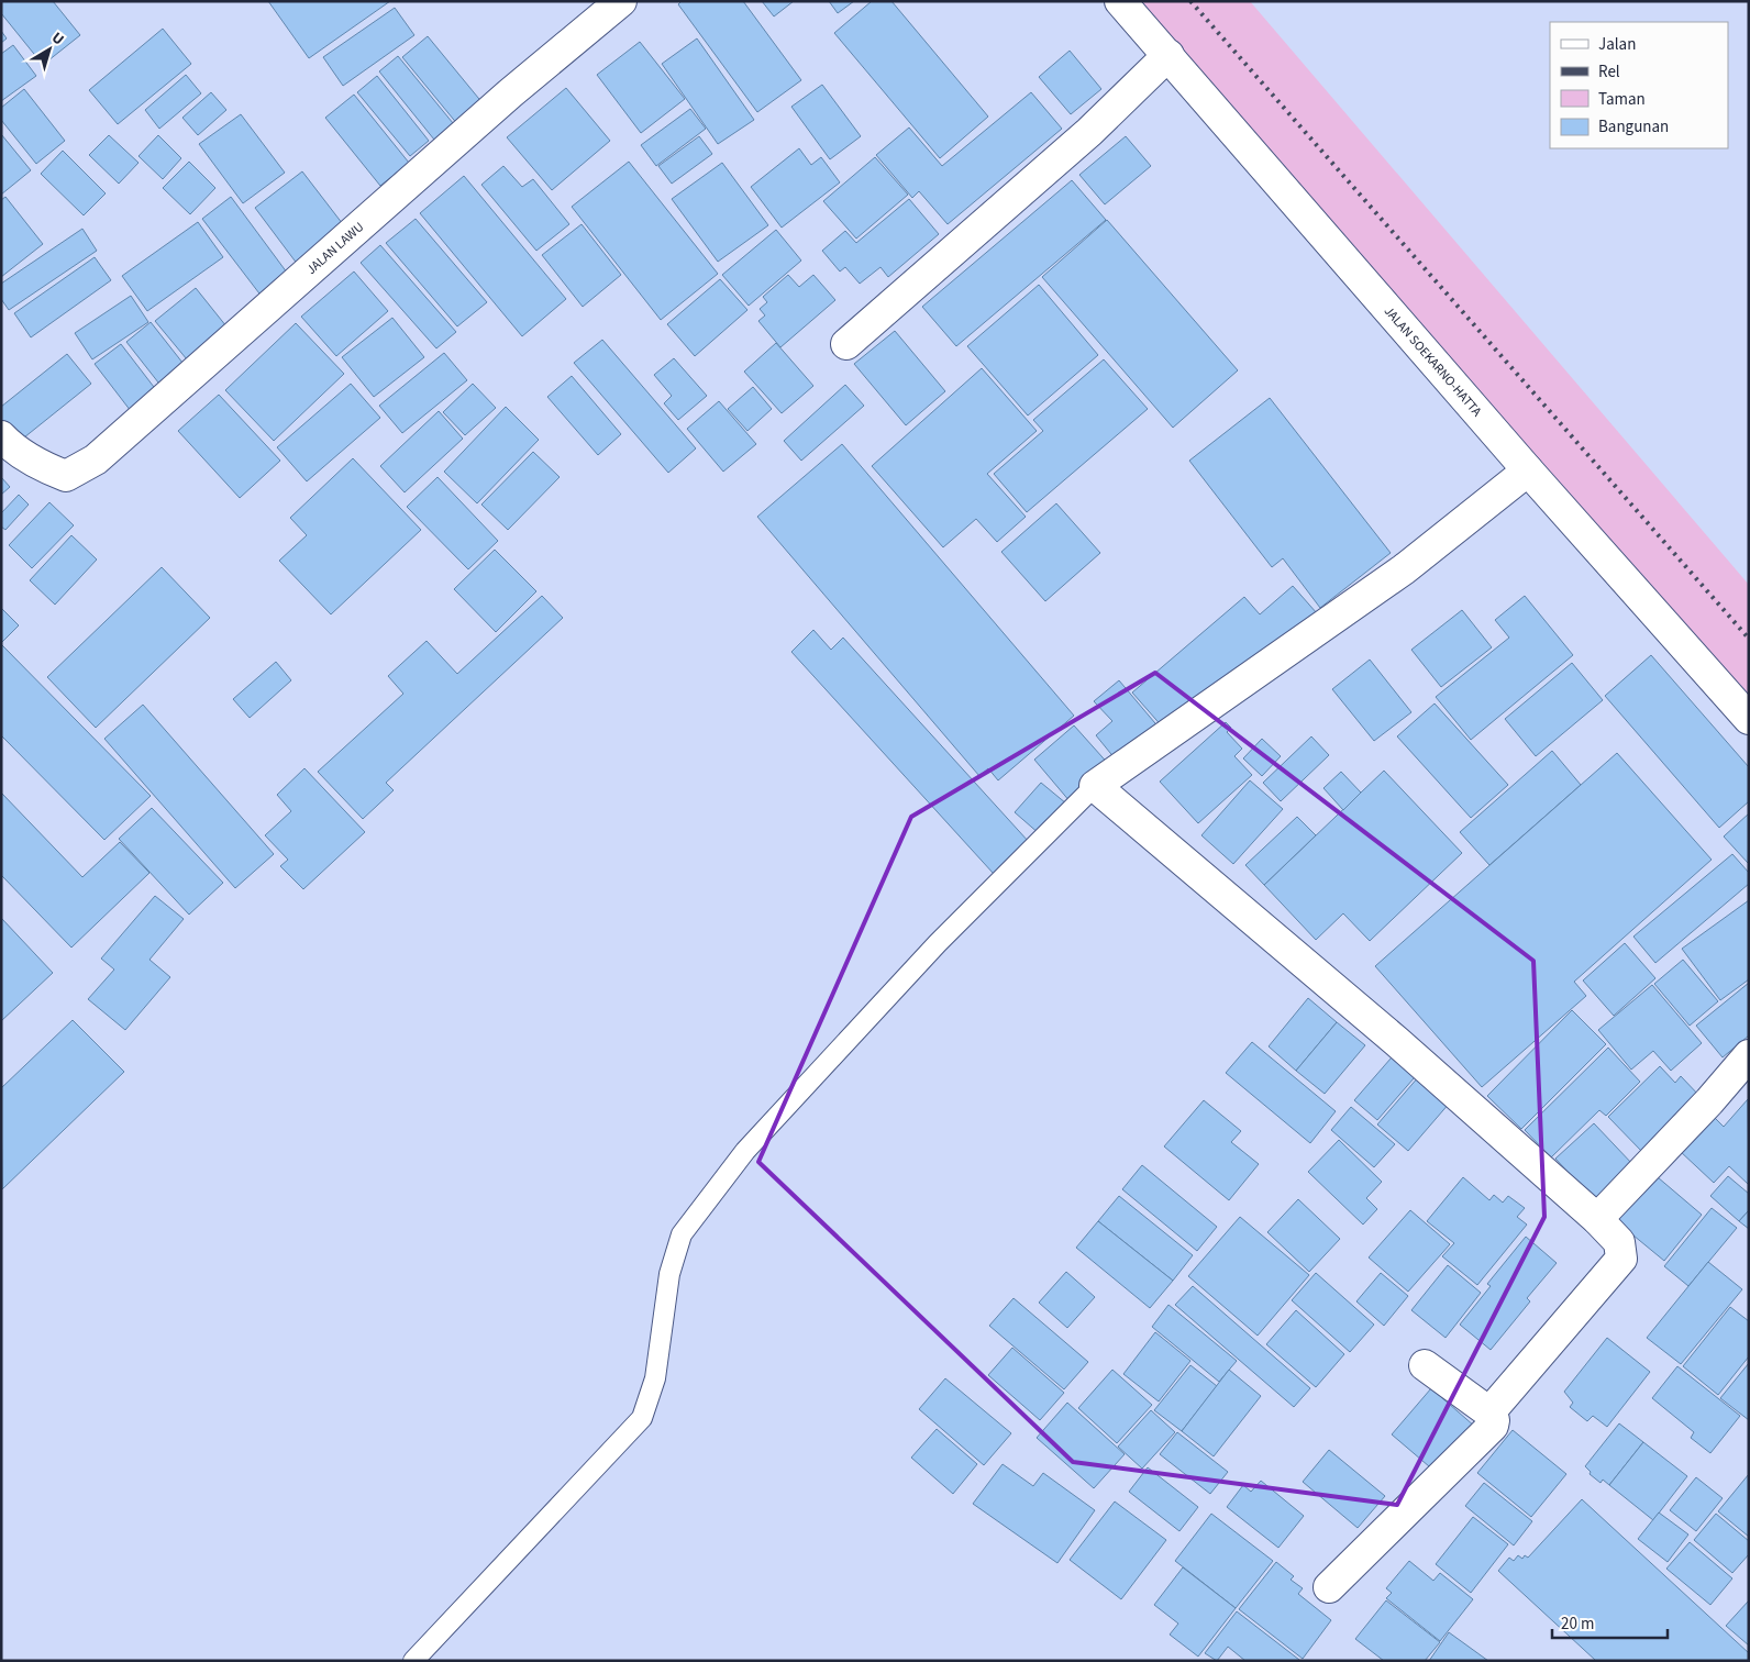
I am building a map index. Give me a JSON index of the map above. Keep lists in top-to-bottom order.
{
  "streets": {
    "main road": ["JALAN LAWU", "JALAN SOEKARNO-HATTA"]
  },
  "legend": [
    "Jalan",
    "Rel",
    "Taman",
    "Bangunan"
  ],
  "scale_bar": "20 m",
  "north": "top right"
}
